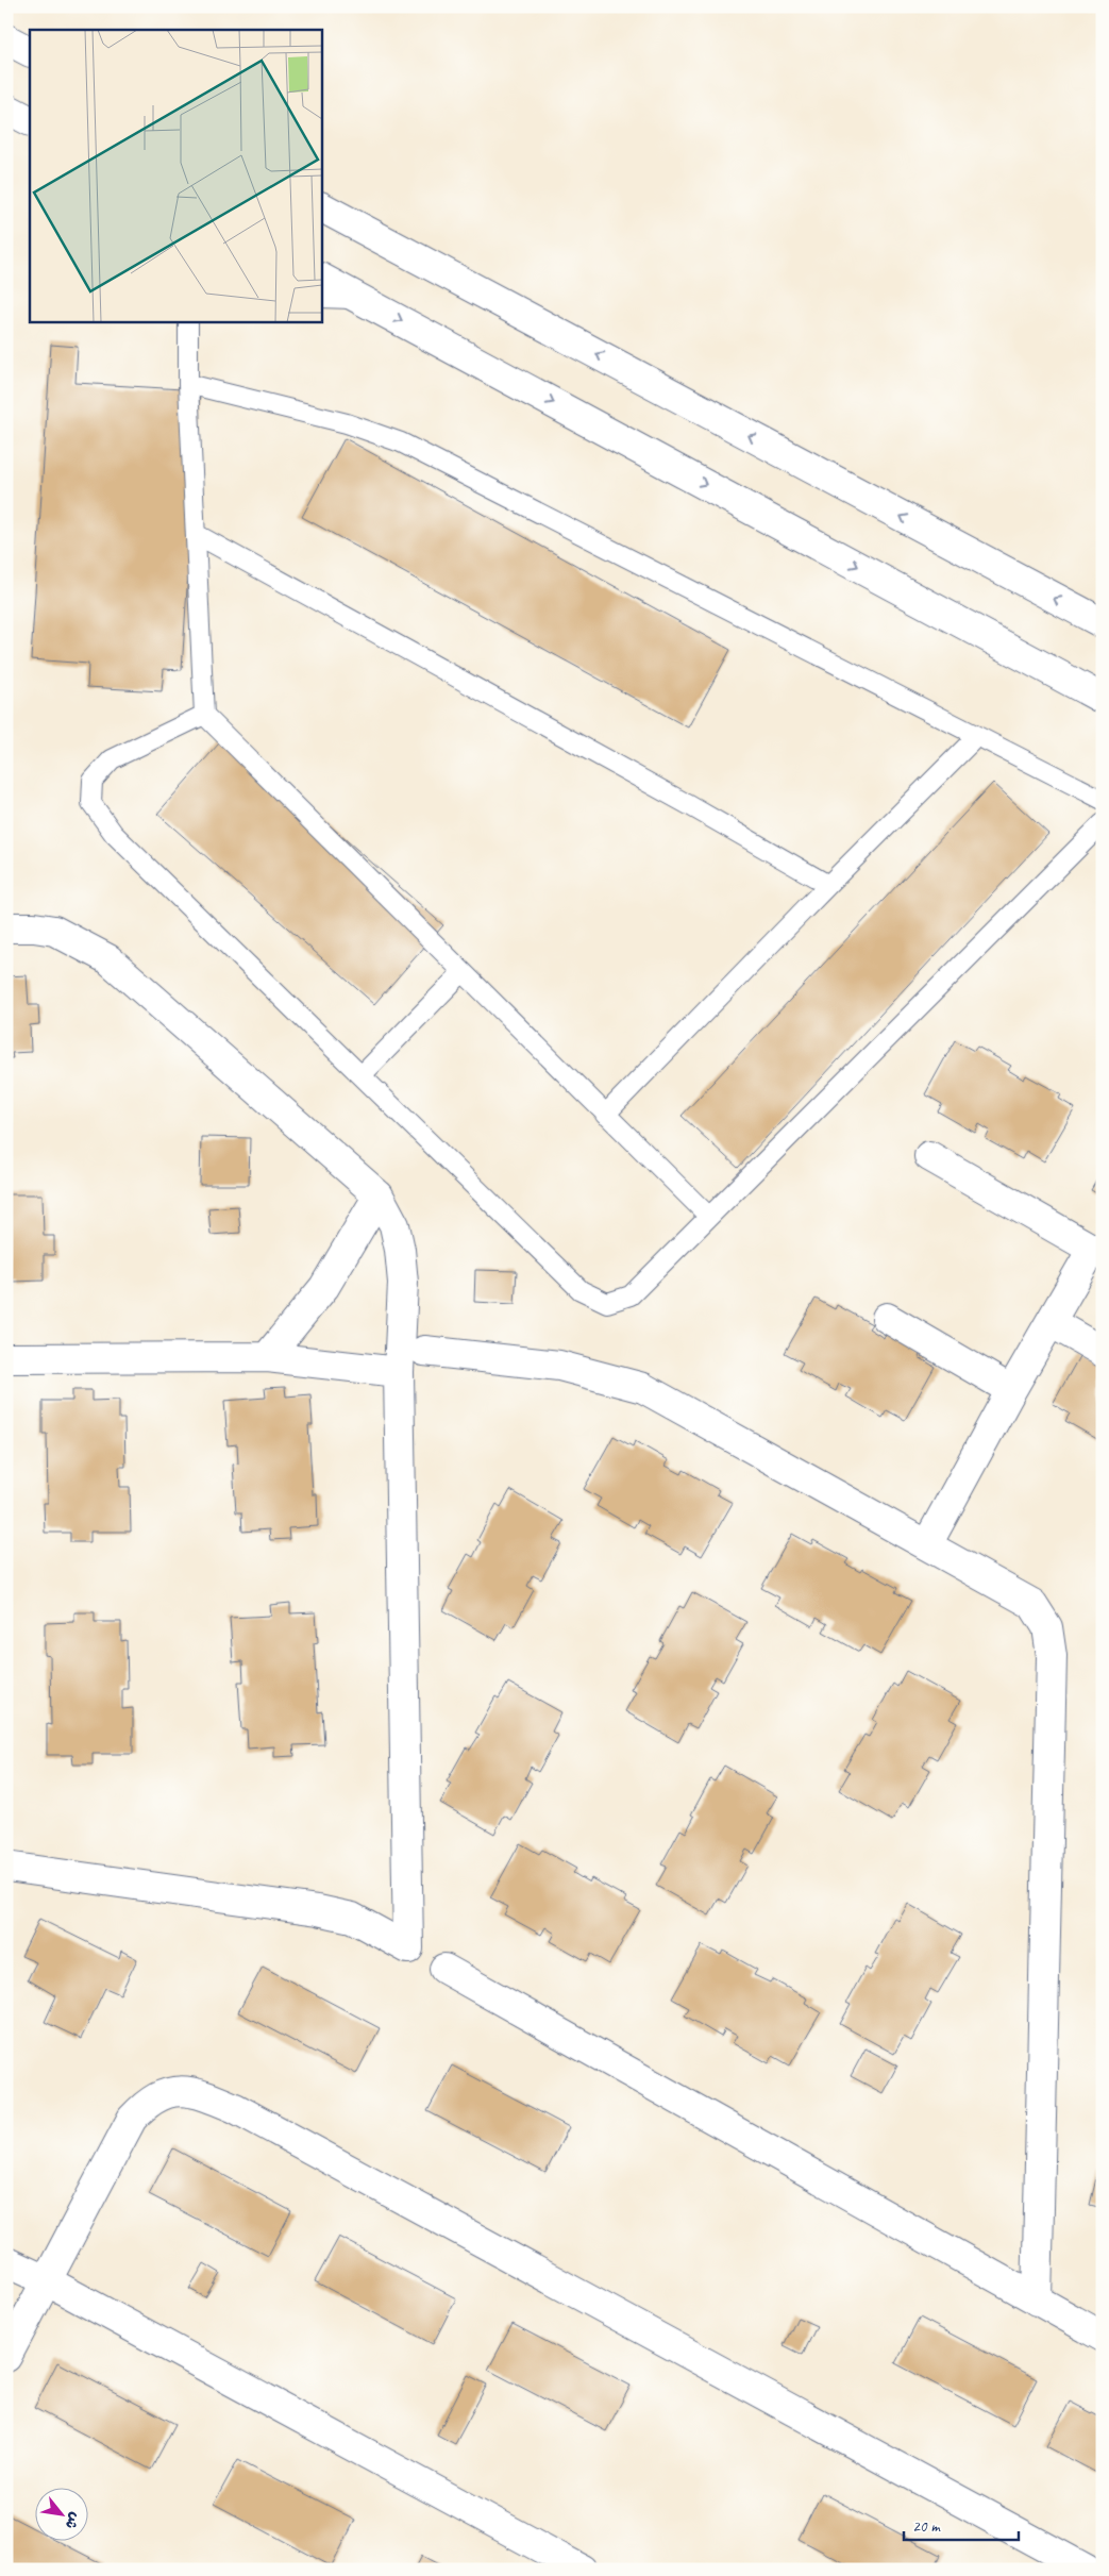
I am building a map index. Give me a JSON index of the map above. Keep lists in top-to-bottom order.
{
  "scale_bar": "20 m",
  "north": "bottom right"
}
